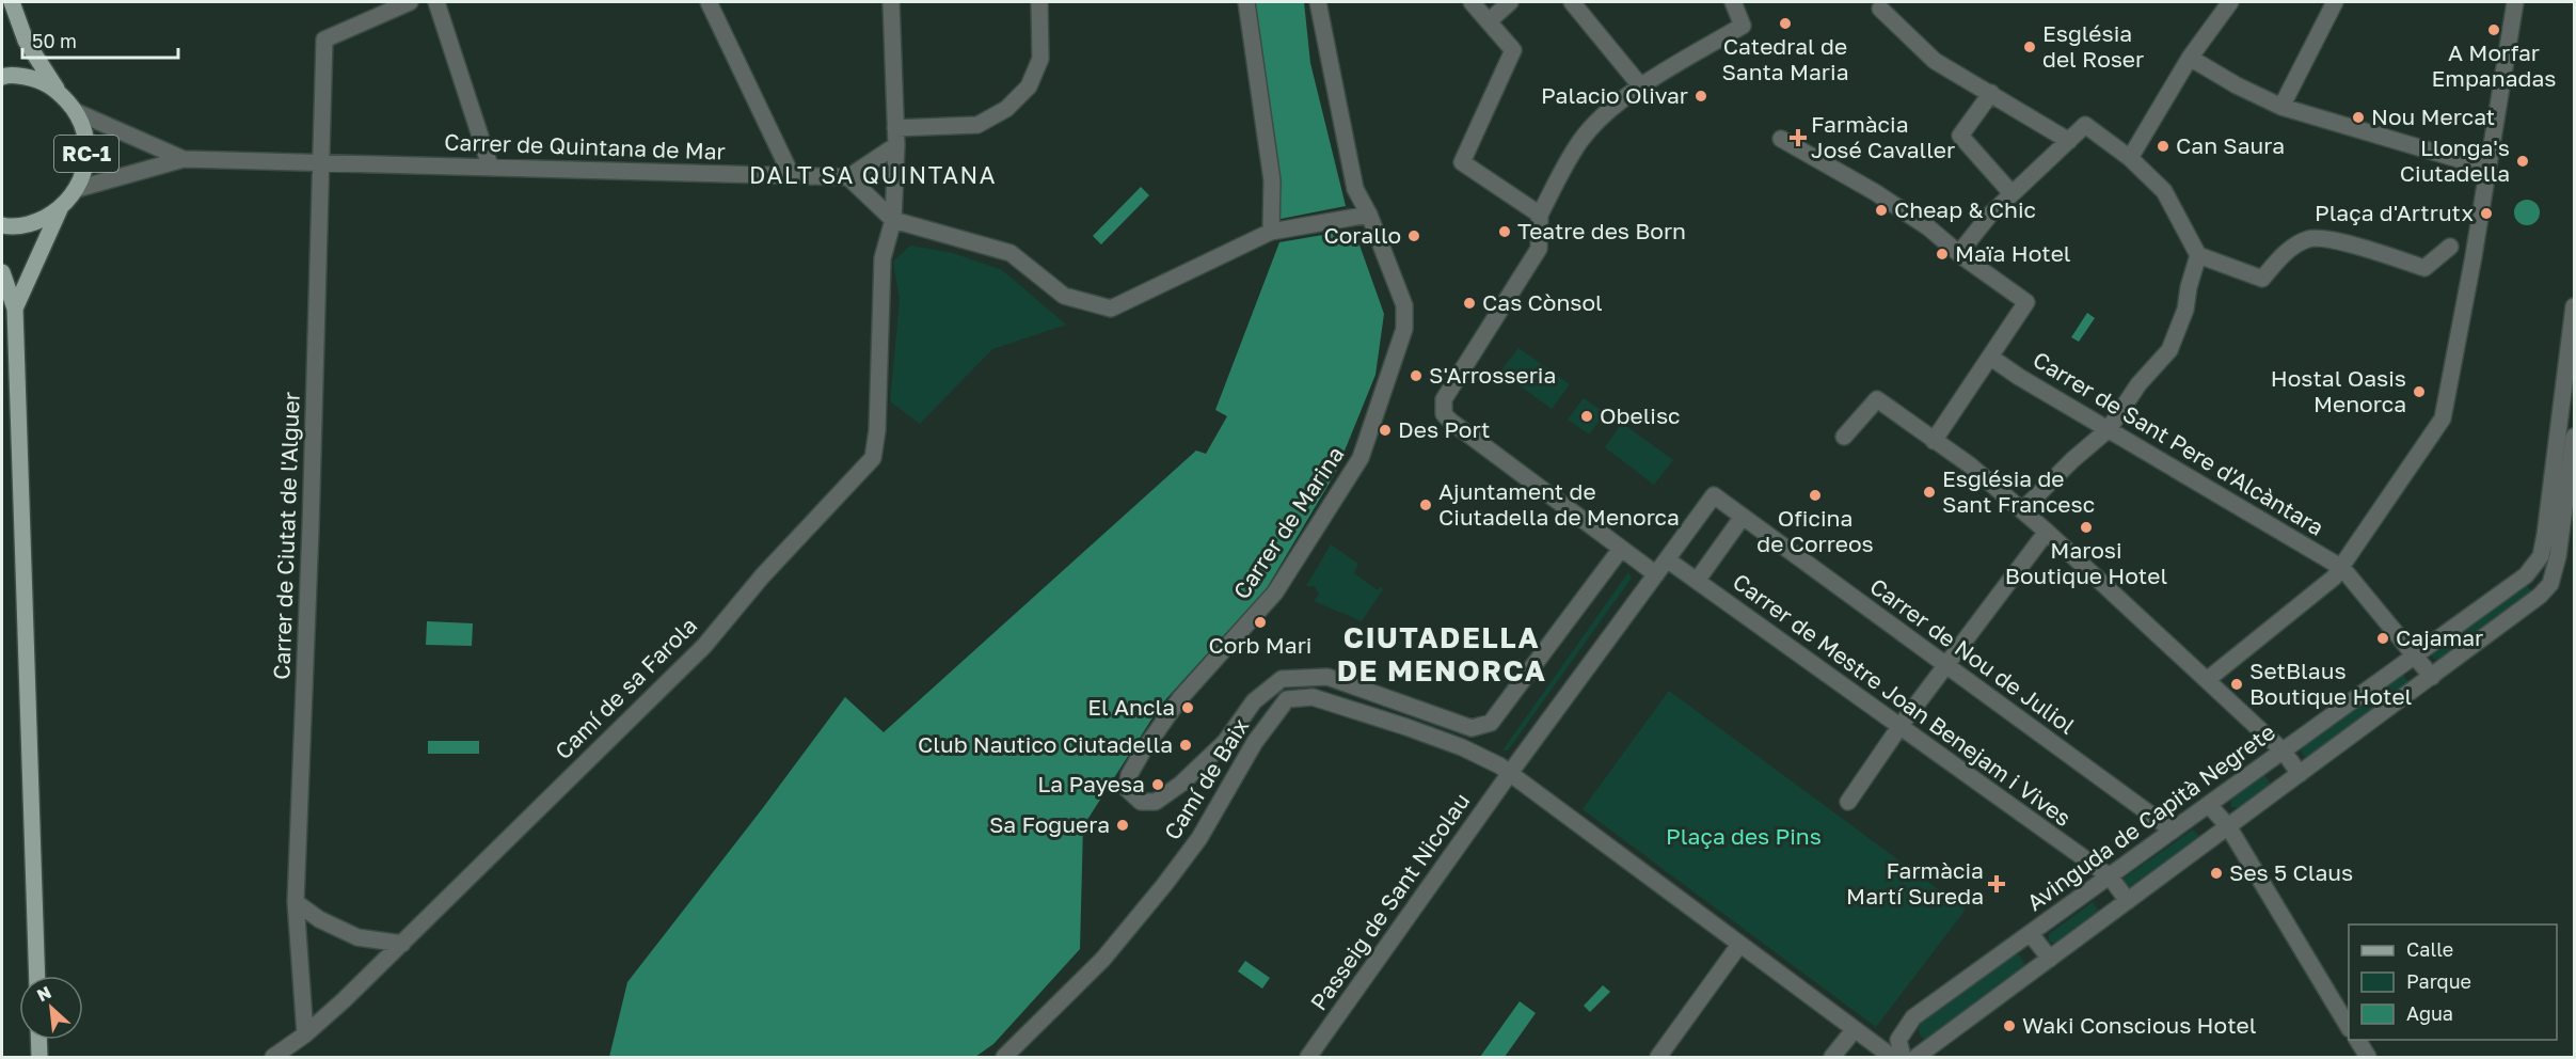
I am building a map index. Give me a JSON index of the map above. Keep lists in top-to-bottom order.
{
  "streets": {
    "main road": ["RC-1"],
    "street": [
      "Carrer de Quintana de Mar",
      "Carrer de Sant Pere d'Alcàntara",
      "Carrer de Marina",
      "Carrer de Ciutat de l'Alguer",
      "Carrer de Nou de Juliol",
      "Camí de sa Farola",
      "Carrer de Mestre Joan Benejam i Vives",
      "Camí de Baix",
      "Avinguda de Capità Negrete",
      "Passeig de Sant Nicolau"
    ]
  },
  "crossings": [
    ["Carrer de Quintana de Mar", "Carrer de Ciutat de l'Alguer"],
    ["Carrer de Ciutat de l'Alguer", "Camí de sa Farola"],
    ["Carrer de Nou de Juliol", "Carrer de Mestre Joan Benejam i Vives"],
    ["Carrer de Nou de Juliol", "Avinguda de Capità Negrete"],
    ["Carrer de Mestre Joan Benejam i Vives", "Avinguda de Capità Negrete"],
    ["Camí de Baix", "Passeig de Sant Nicolau"]
  ],
  "districts": ["DALT SA QUINTANA", "CIUTADELLA DE MENORCA"],
  "parks": ["Plaça des Pins"],
  "places": {
    "other": [
      "Catedral de Santa Maria",
      "A Morfar Empanadas",
      "Església del Roser",
      "Palacio Olivar",
      "Nou Mercat",
      "Can Saura",
      "Llonga's Ciutadella",
      "Cheap & Chic",
      "Plaça d'Artrutx",
      "Teatre des Born",
      "Corallo",
      "Maïa Hotel",
      "Cas Cònsol",
      "S'Arrosseria",
      "Hostal Oasis Menorca",
      "Obelisc",
      "Des Port",
      "Església de Sant Francesc",
      "Oficina de Correos",
      "Ajuntament de Ciutadella de Menorca",
      "Marosi Boutique Hotel",
      "Corb Mari",
      "Cajamar",
      "SetBlaus Boutique Hotel",
      "El Ancla",
      "Club Nautico Ciutadella",
      "La Payesa",
      "Sa Foguera",
      "Ses 5 Claus",
      "Waki Conscious Hotel"
    ],
    "health": ["Farmàcia José Cavaller", "Farmàcia Martí Sureda"]
  },
  "legend": ["Calle", "Parque", "Agua"],
  "scale_bar": "50 m",
  "north": "top left"
}
